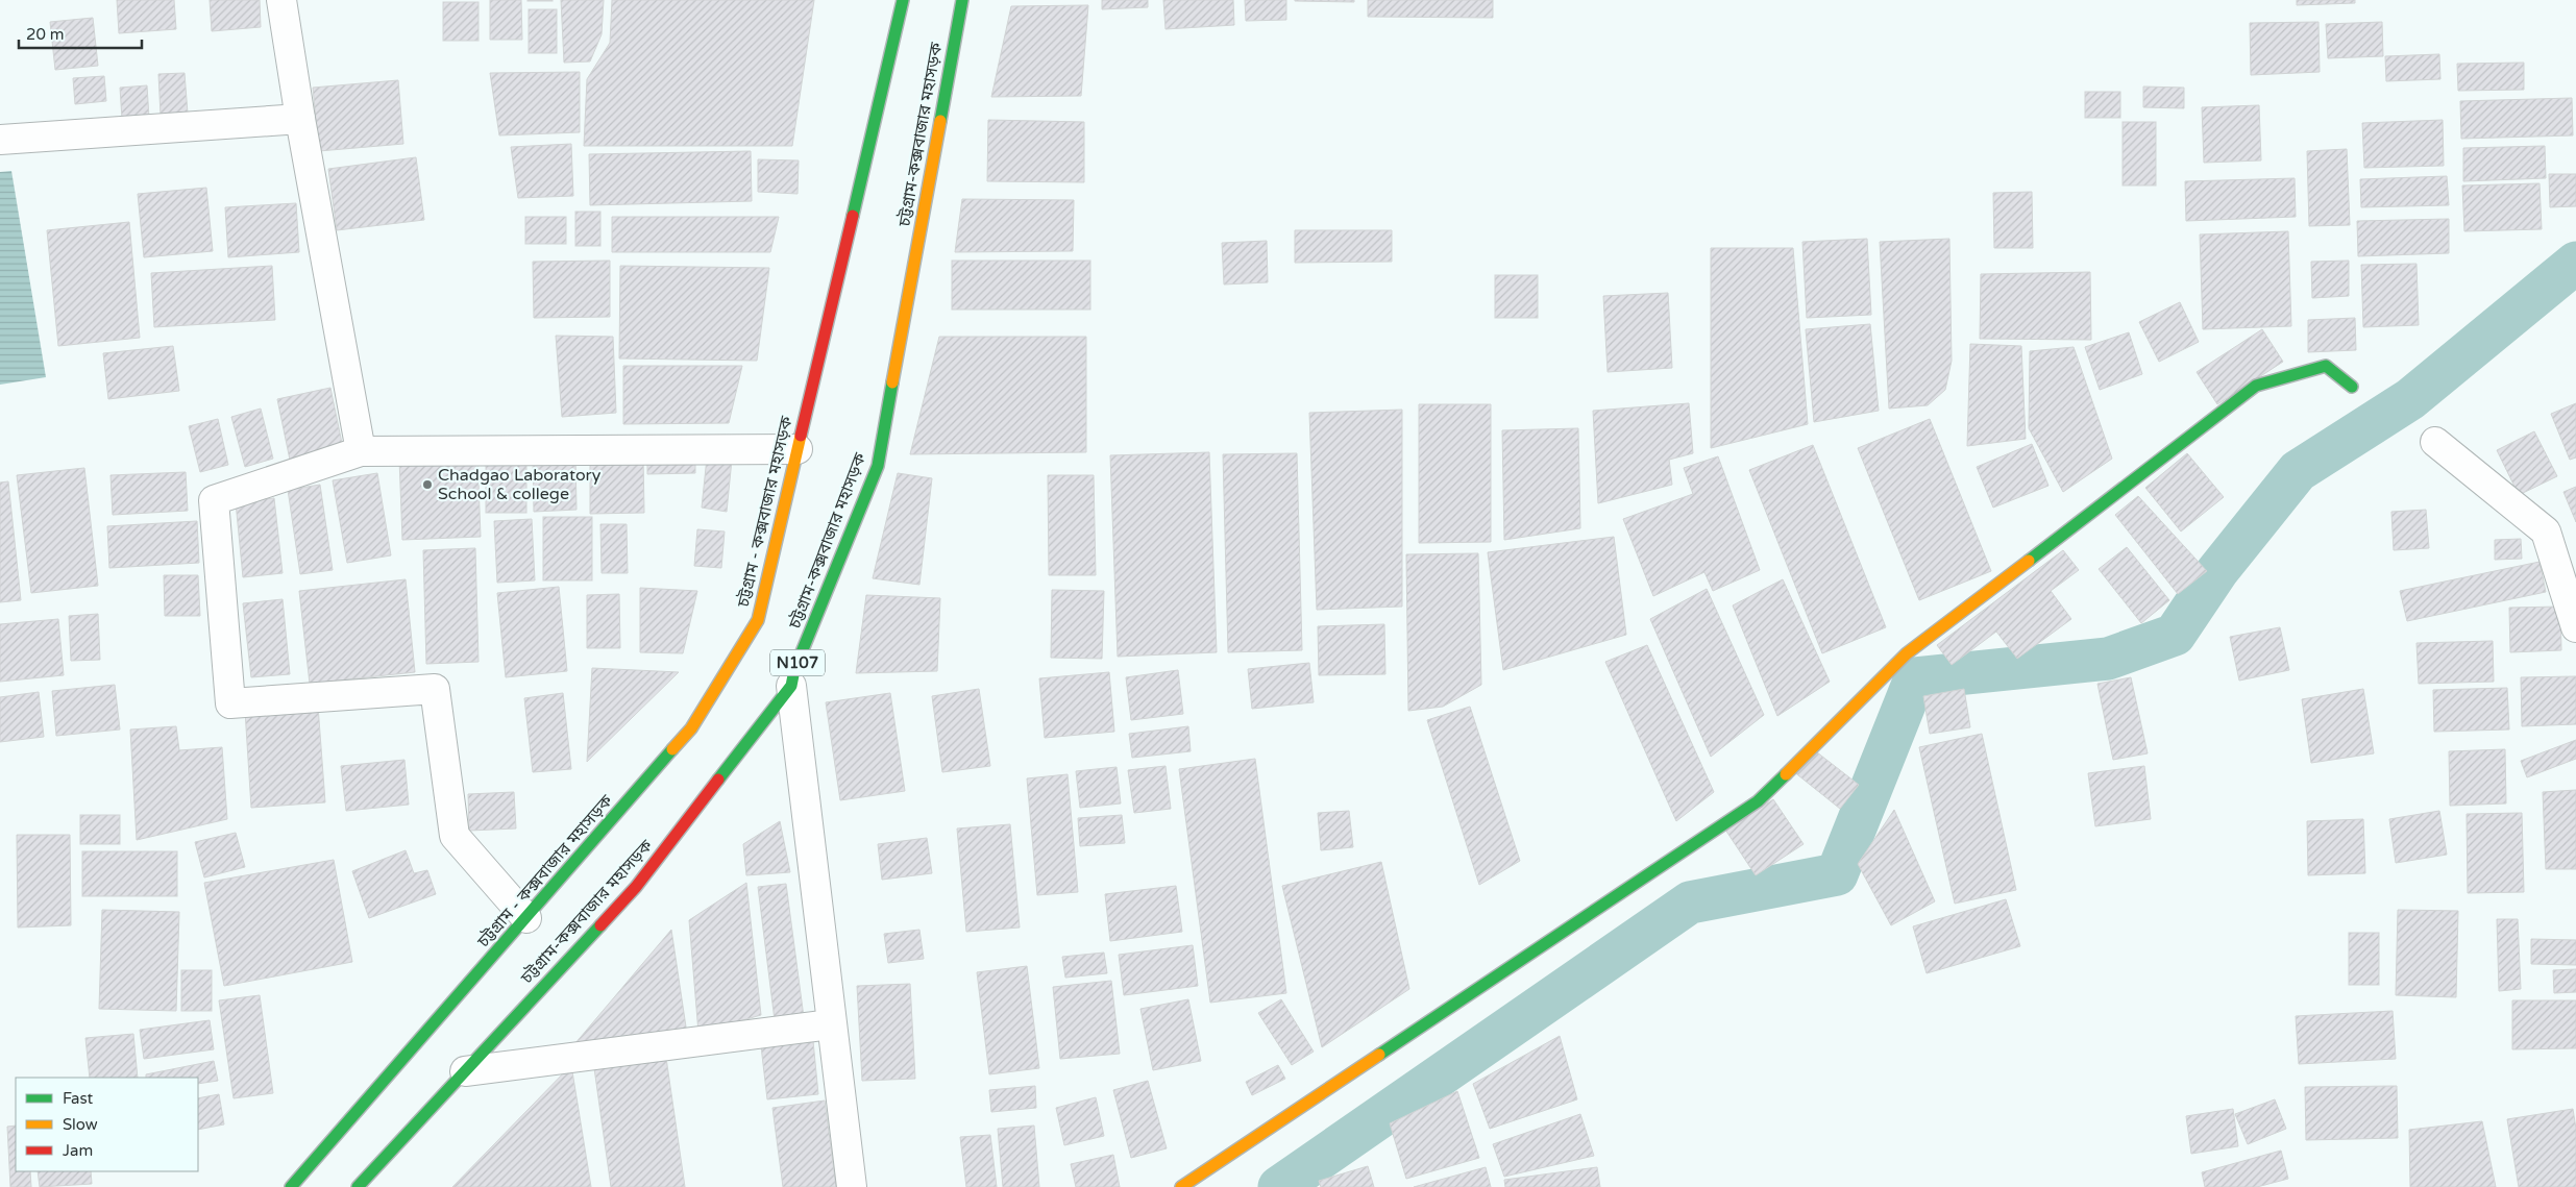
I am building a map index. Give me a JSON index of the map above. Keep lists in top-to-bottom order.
{
  "streets": {
    "main road": ["চট্টগ্রাম-কক্সবাজার মহাসড়ক", "চট্টগ্রাম - কক্সবাজার মহাসড়ক", "N107"]
  },
  "places": ["Chadgao Laboratory School & college"],
  "legend": ["Fast", "Slow", "Jam"],
  "scale_bar": "20 m"
}
